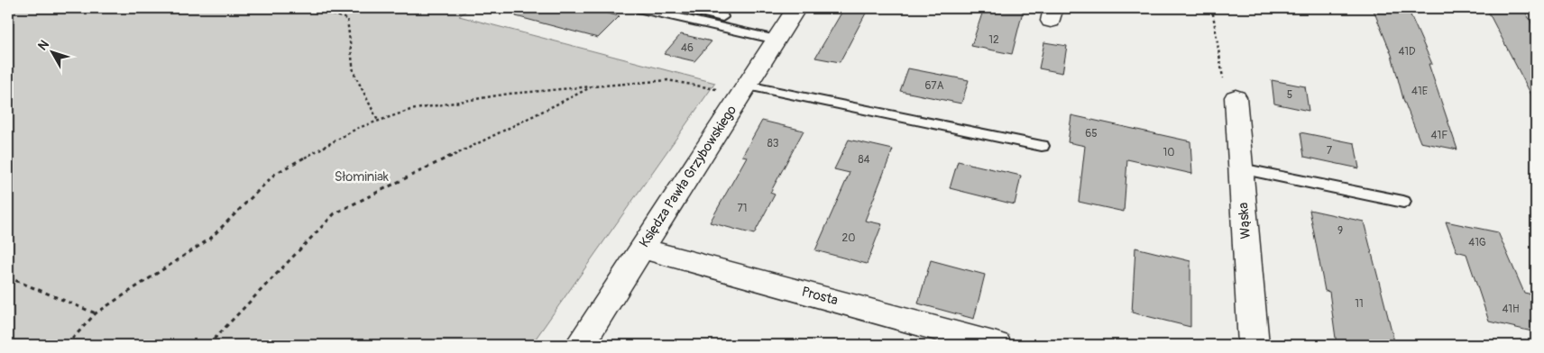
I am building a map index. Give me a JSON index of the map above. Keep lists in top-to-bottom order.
{
  "streets": {
    "street": ["Księdza Pawła Grzybowskiego", "Wąska", "Prosta"]
  },
  "crossings": [
    ["Księdza Pawła Grzybowskiego", "Prosta"]
  ],
  "parks": ["Słominiak"],
  "house_numbers": [
    "12",
    "46",
    "41D",
    "67A",
    "41E",
    "5",
    "65",
    "41F",
    "83",
    "7",
    "10",
    "84",
    "71",
    "9",
    "20",
    "41G",
    "11",
    "41H"
  ],
  "north": "top left"
}
